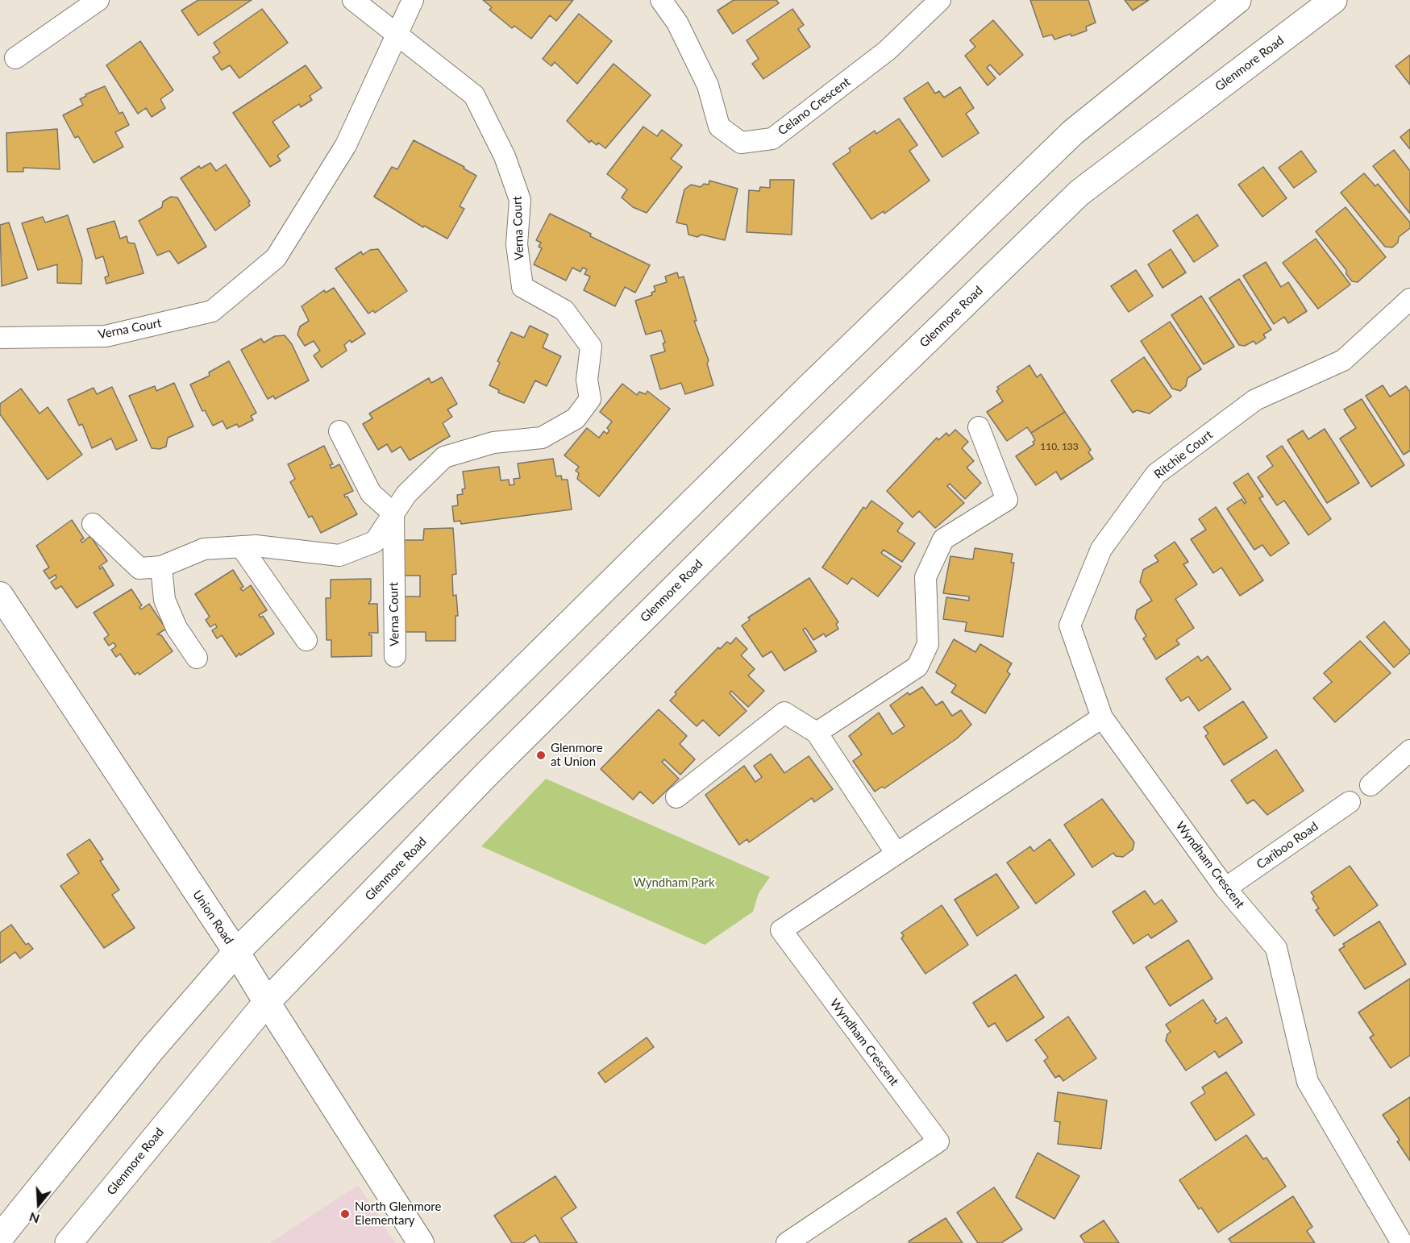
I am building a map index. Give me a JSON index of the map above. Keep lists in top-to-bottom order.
{
  "streets": {
    "main road": ["Glenmore Road", "Union Road"],
    "street": [
      "Celano Crescent",
      "Verna Court",
      "Ritchie Court",
      "Cariboo Road",
      "Wyndham Crescent"
    ]
  },
  "crossings": [
    ["Glenmore Road", "Union Road"],
    ["Ritchie Court", "Wyndham Crescent"],
    ["Cariboo Road", "Wyndham Crescent"]
  ],
  "parks": ["Wyndham Park"],
  "places": ["Glenmore at Union", "North Glenmore Elementary"],
  "house_numbers": ["110, 133"],
  "north": "bottom"
}
